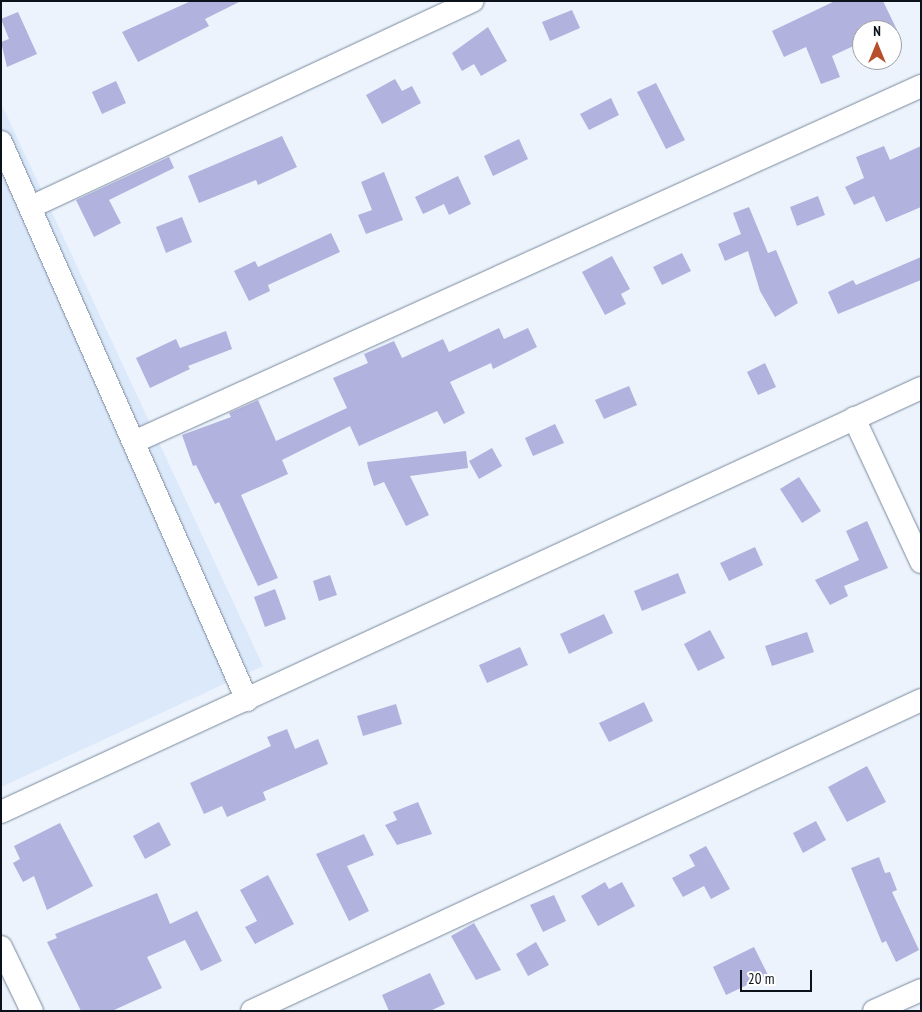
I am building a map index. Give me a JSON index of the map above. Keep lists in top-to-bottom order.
{
  "scale_bar": "20 m",
  "north": "top"
}
